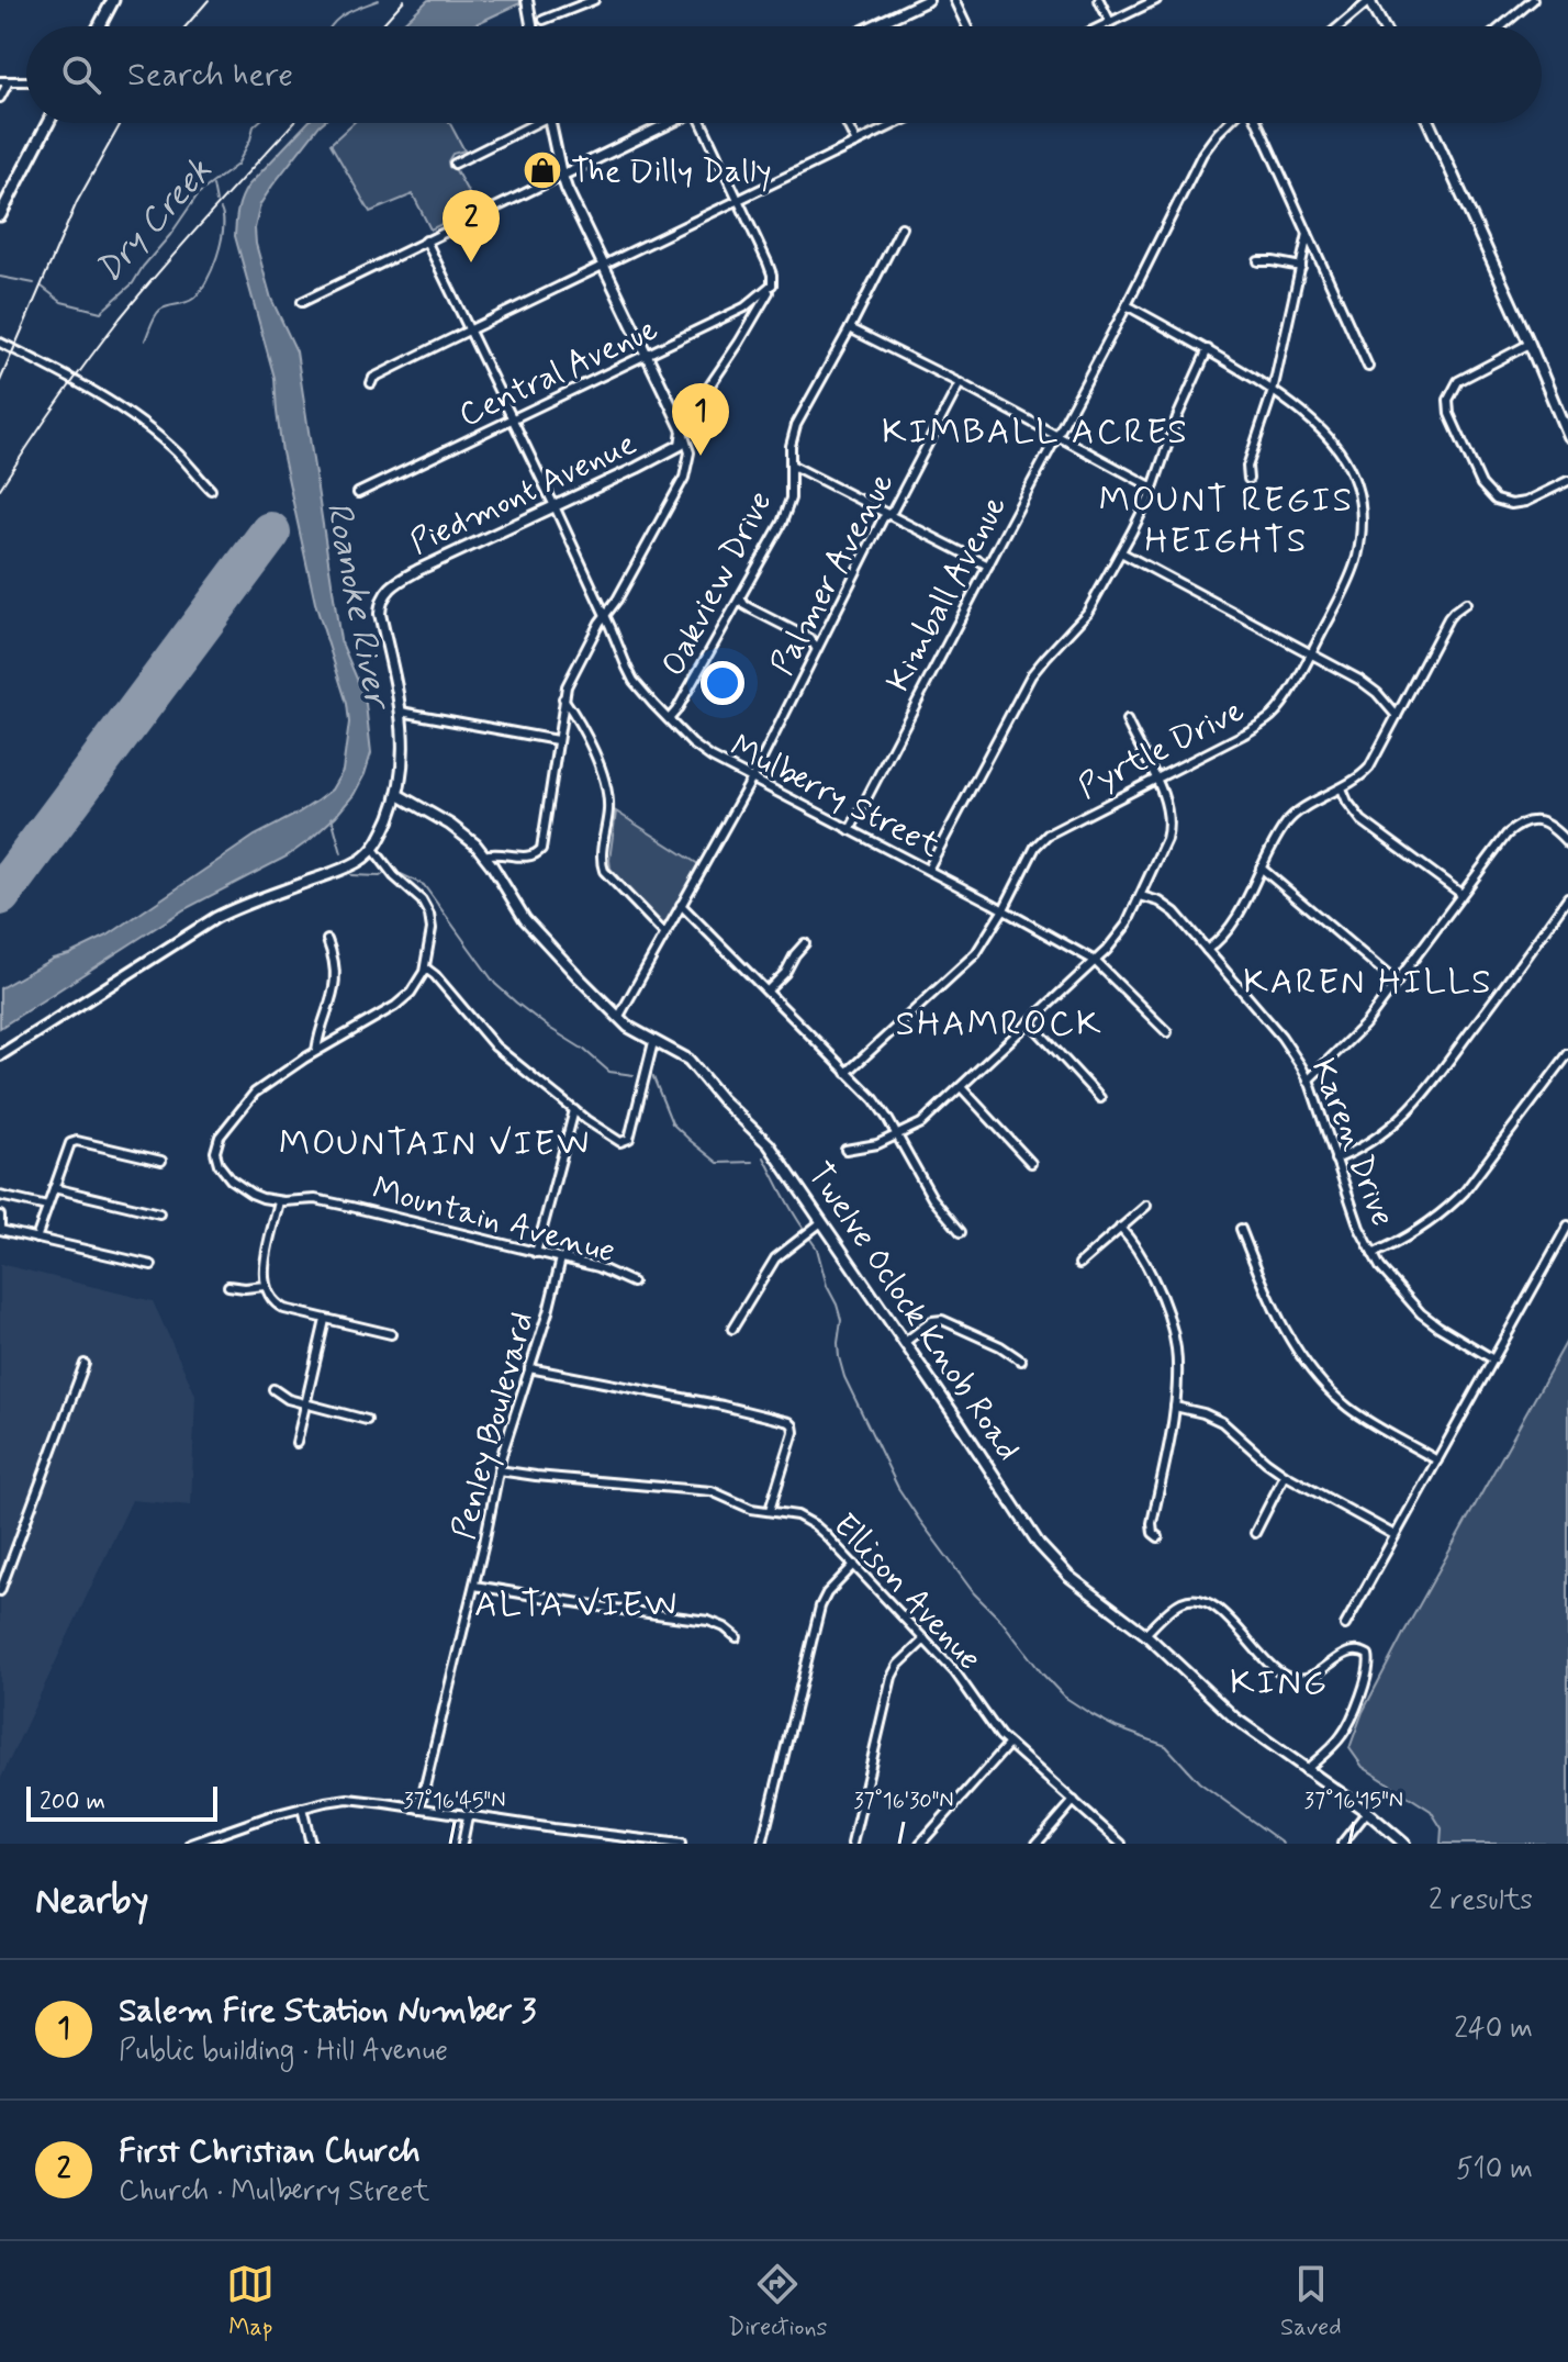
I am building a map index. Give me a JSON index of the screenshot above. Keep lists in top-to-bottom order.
{
  "streets": {
    "street": [
      "Central Avenue",
      "Piedmont Avenue",
      "Palmer Avenue",
      "Oakview Drive",
      "Kimball Avenue",
      "Pyrtle Drive",
      "Mulberry Street",
      "Karen Drive",
      "Mountain Avenue",
      "Twelve Oclock Knob Road",
      "Penley Boulevard",
      "Ellison Avenue"
    ]
  },
  "crossings": [
    ["Central Avenue", "Mulberry Street"],
    ["Piedmont Avenue", "Mulberry Street"],
    ["Palmer Avenue", "Mulberry Street"],
    ["Palmer Avenue", "Twelve Oclock Knob Road"],
    ["Oakview Drive", "Mulberry Street"],
    ["Kimball Avenue", "Pyrtle Drive"],
    ["Kimball Avenue", "Mulberry Street"],
    ["Pyrtle Drive", "Mulberry Street"],
    ["Mountain Avenue", "Penley Boulevard"],
    ["Penley Boulevard", "Ellison Avenue"]
  ],
  "districts": [
    "KIMBALL ACRES",
    "MOUNT REGIS HEIGHTS",
    "KAREN HILLS",
    "SHAMROCK",
    "MOUNTAIN VIEW",
    "ALTA VIEW",
    "KING"
  ],
  "water": ["Dry Creek", "Roanoke River"],
  "places": {
    "shop": ["The Dilly Dally"]
  },
  "scale_bar": "200 m",
  "page": {
    "search": "Search here",
    "pins": ["2", "1"],
    "scale": "200 m",
    "heading": ["Nearby", "2 results"],
    "list": [
      {
        "mark": "1",
        "name": "Salem Fire Station Number 3",
        "note": "Public building · Hill Avenue",
        "value": "240 m"
      },
      {
        "mark": "2",
        "name": "First Christian Church",
        "note": "Church · Mulberry Street",
        "value": "510 m"
      }
    ],
    "nav": ["Map", "Directions", "Saved"]
  },
  "coordinates": ["37°16'45\"N", "37°16'30\"N", "37°16'15\"N"]
}
